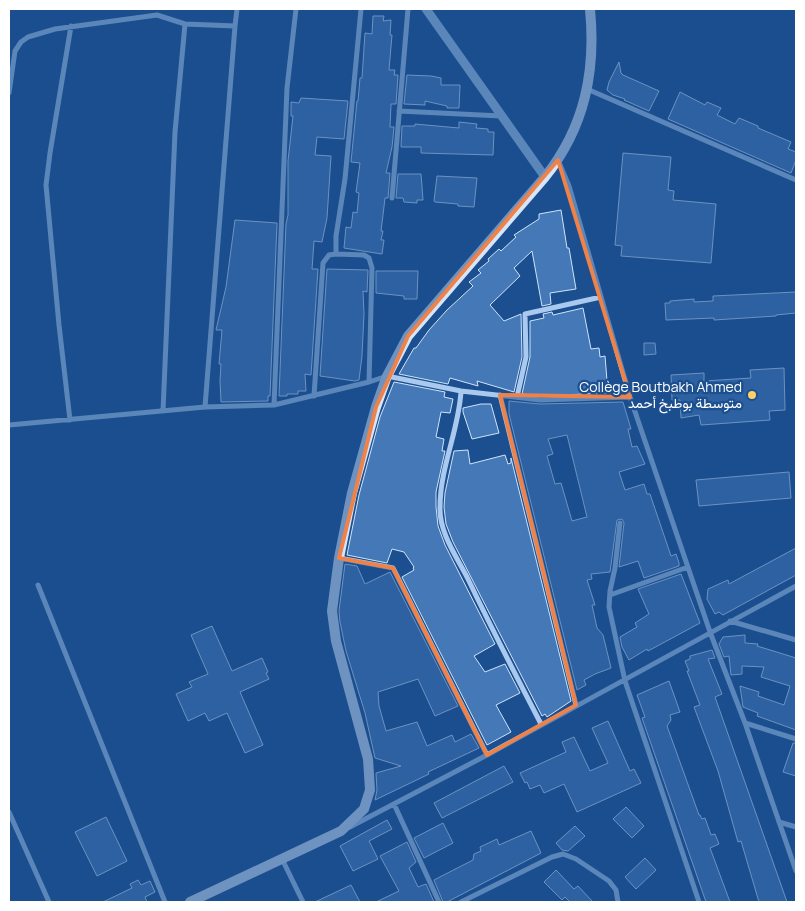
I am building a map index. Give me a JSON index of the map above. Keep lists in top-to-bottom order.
{
  "places": ["Collège Boutbakh Ahmed متوسطة بوطبخ أحمد"]
}
